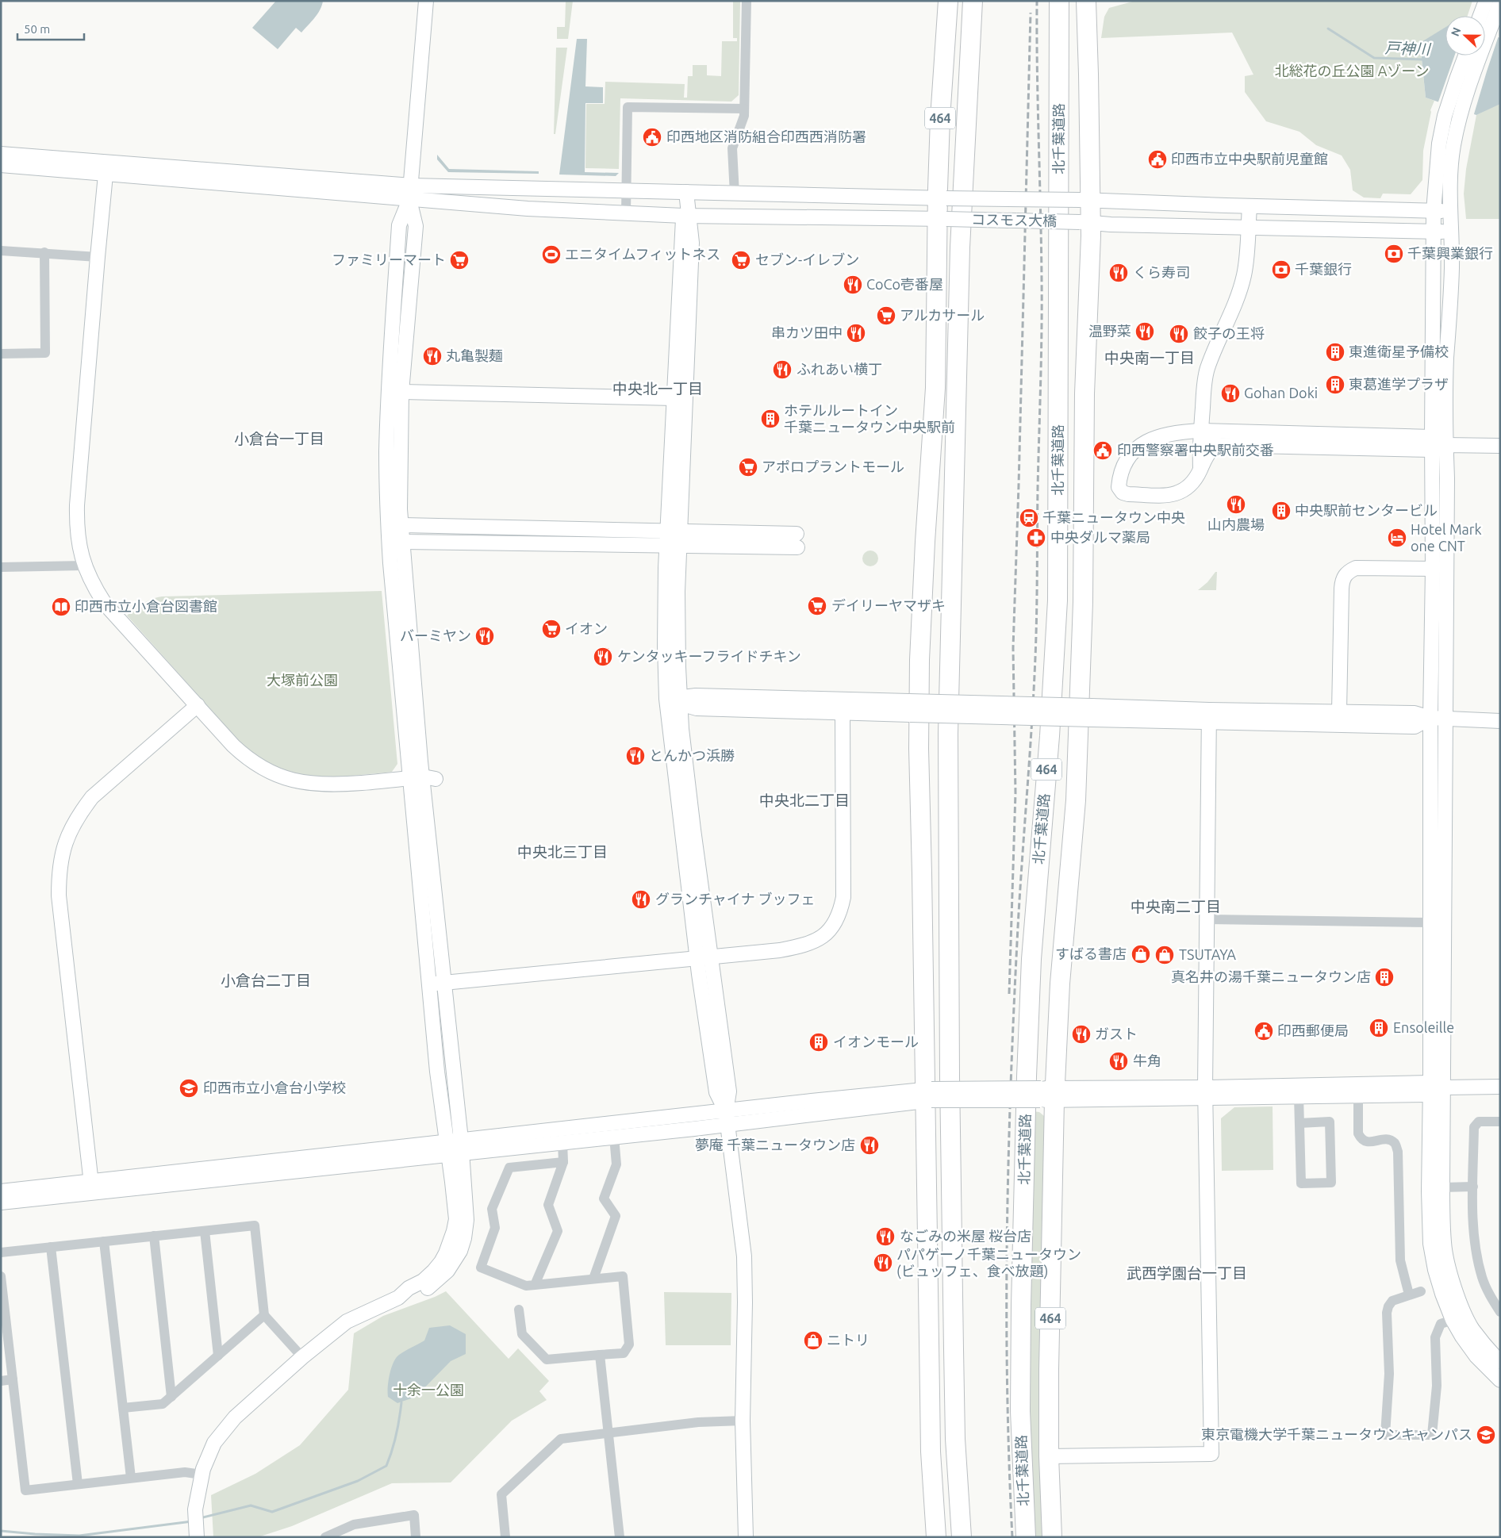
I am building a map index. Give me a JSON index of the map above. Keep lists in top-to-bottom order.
{
  "streets": {
    "highway": ["464", "北千葉道路"],
    "street": ["コスモス大橋"]
  },
  "crossings": [
    ["464", "コスモス大橋"],
    ["北千葉道路", "コスモス大橋"]
  ],
  "districts": [
    "中央南一丁目",
    "中央北一丁目",
    "小倉台一丁目",
    "中央北二丁目",
    "中央北三丁目",
    "中央南二丁目",
    "小倉台二丁目",
    "武西学園台一丁目"
  ],
  "water": ["戸神川"],
  "parks": ["北総花の丘公園 Aゾーン", "大塚前公園", "十余一公園"],
  "places": {
    "public building": [
      "印西地区消防組合印西西消防署",
      "印西市立中央駅前児童館",
      "印西警察署中央駅前交番",
      "印西郵便局"
    ],
    "bank": ["千葉興業銀行", "千葉銀行"],
    "sports": ["エニタイムフィットネス"],
    "supermarket": [
      "ファミリーマート",
      "セブン-イレブン",
      "アルカサール",
      "アポロプラントモール",
      "デイリーヤマザキ",
      "イオン"
    ],
    "restaurant": [
      "くら寿司",
      "CoCo壱番屋",
      "温野菜",
      "串カツ田中",
      "餃子の王将",
      "丸亀製麺",
      "ふれあい横丁",
      "Gohan Doki",
      "山内農場",
      "バーミヤン",
      "ケンタッキーフライドチキン",
      "とんかつ浜勝",
      "グランチャイナ ブッフェ",
      "ガスト",
      "牛角",
      "夢庵 千葉ニュータウン店",
      "なごみの米屋 桜台店",
      "パパゲーノ千葉ニュータウン (ビュッフェ、食べ放題)"
    ],
    "building": [
      "東進衛星予備校",
      "東葛進学プラザ",
      "ホテルルートイン 千葉ニュータウン中央駅前",
      "中央駅前センタービル",
      "真名井の湯千葉ニュータウン店",
      "Ensoleille",
      "イオンモール"
    ],
    "station": ["千葉ニュータウン中央"],
    "pharmacy": ["中央ダルマ薬局"],
    "hotel": ["Hotel Mark one CNT"],
    "library": ["印西市立小倉台図書館"],
    "shop": ["すばる書店", "TSUTAYA", "ニトリ"],
    "school or university": ["印西市立小倉台小学校", "東京電機大学千葉ニュータウンキャンパス"]
  },
  "scale_bar": "50 m",
  "north": "left"
}
